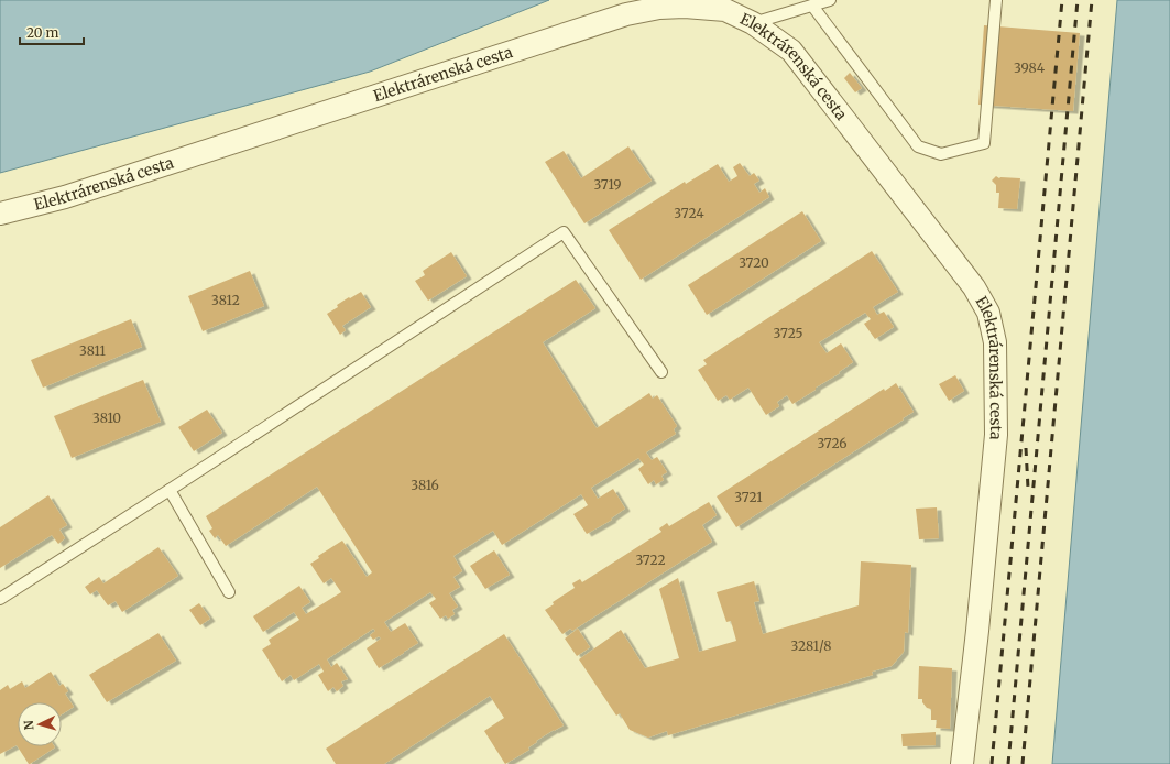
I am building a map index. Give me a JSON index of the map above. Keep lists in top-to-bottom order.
{
  "streets": {
    "street": ["Elektrárenská cesta"]
  },
  "house_numbers": [
    "3984",
    "3719",
    "3724",
    "3720",
    "3812",
    "3725",
    "3811",
    "3810",
    "3726",
    "3816",
    "3721",
    "3722",
    "3281/8"
  ],
  "scale_bar": "20 m",
  "north": "left"
}
